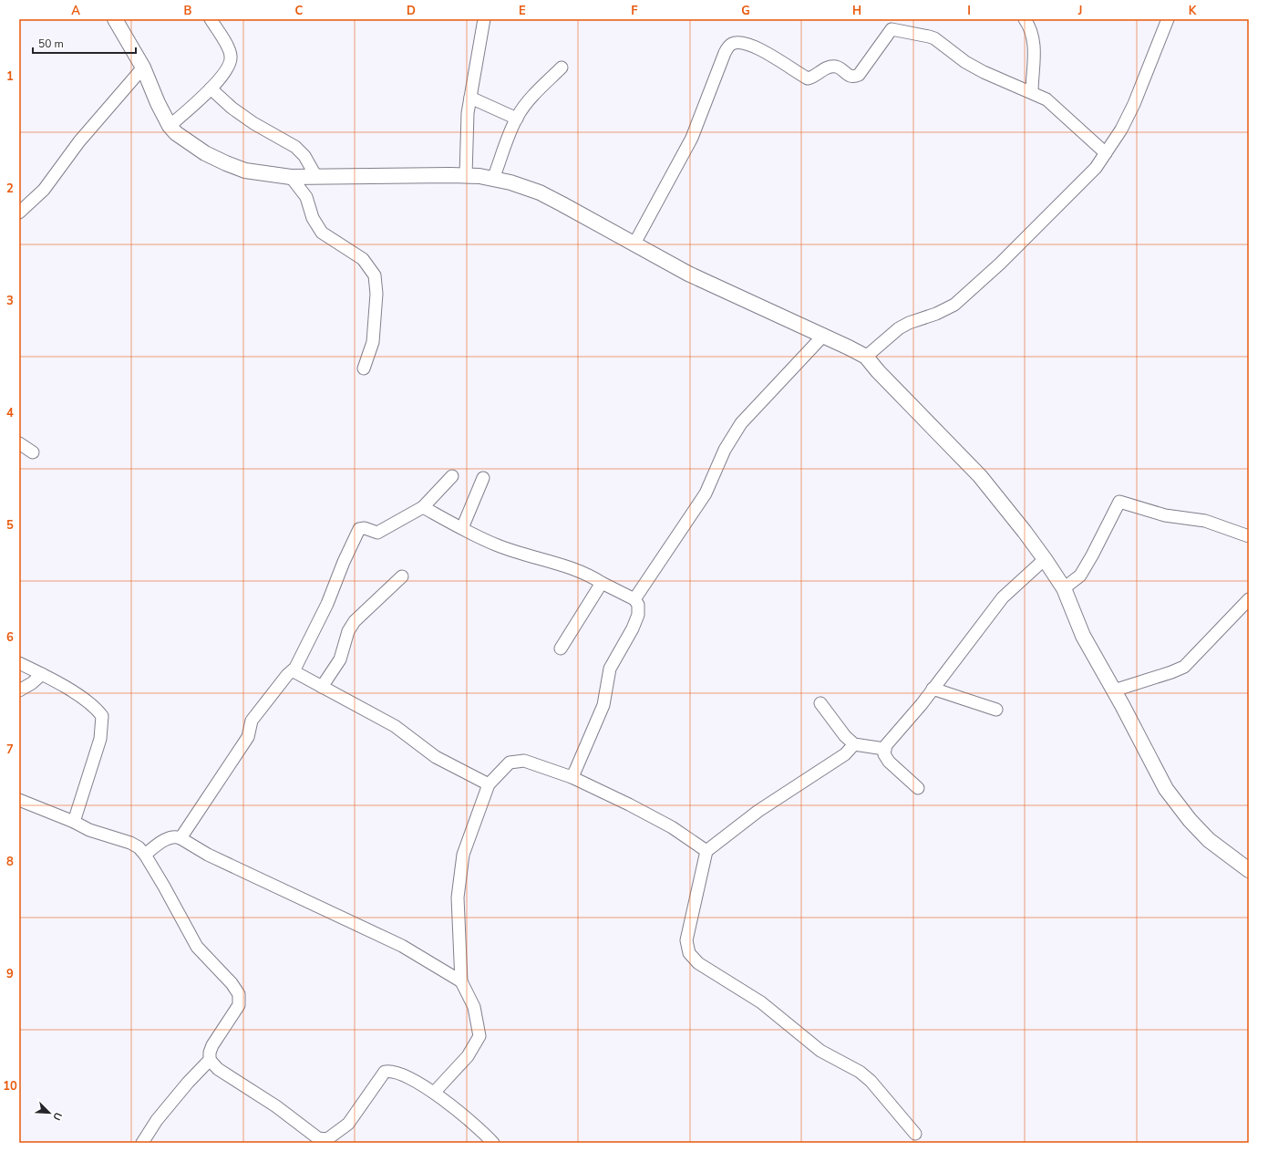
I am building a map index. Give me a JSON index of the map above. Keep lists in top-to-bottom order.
{
  "scale_bar": "50 m",
  "north": "bottom right",
  "grid": {
    "columns": [
      "A",
      "B",
      "C",
      "D",
      "E",
      "F",
      "G",
      "H",
      "I",
      "J",
      "K"
    ],
    "rows": [
      "1",
      "2",
      "3",
      "4",
      "5",
      "6",
      "7",
      "8",
      "9",
      "10"
    ]
  }
}
